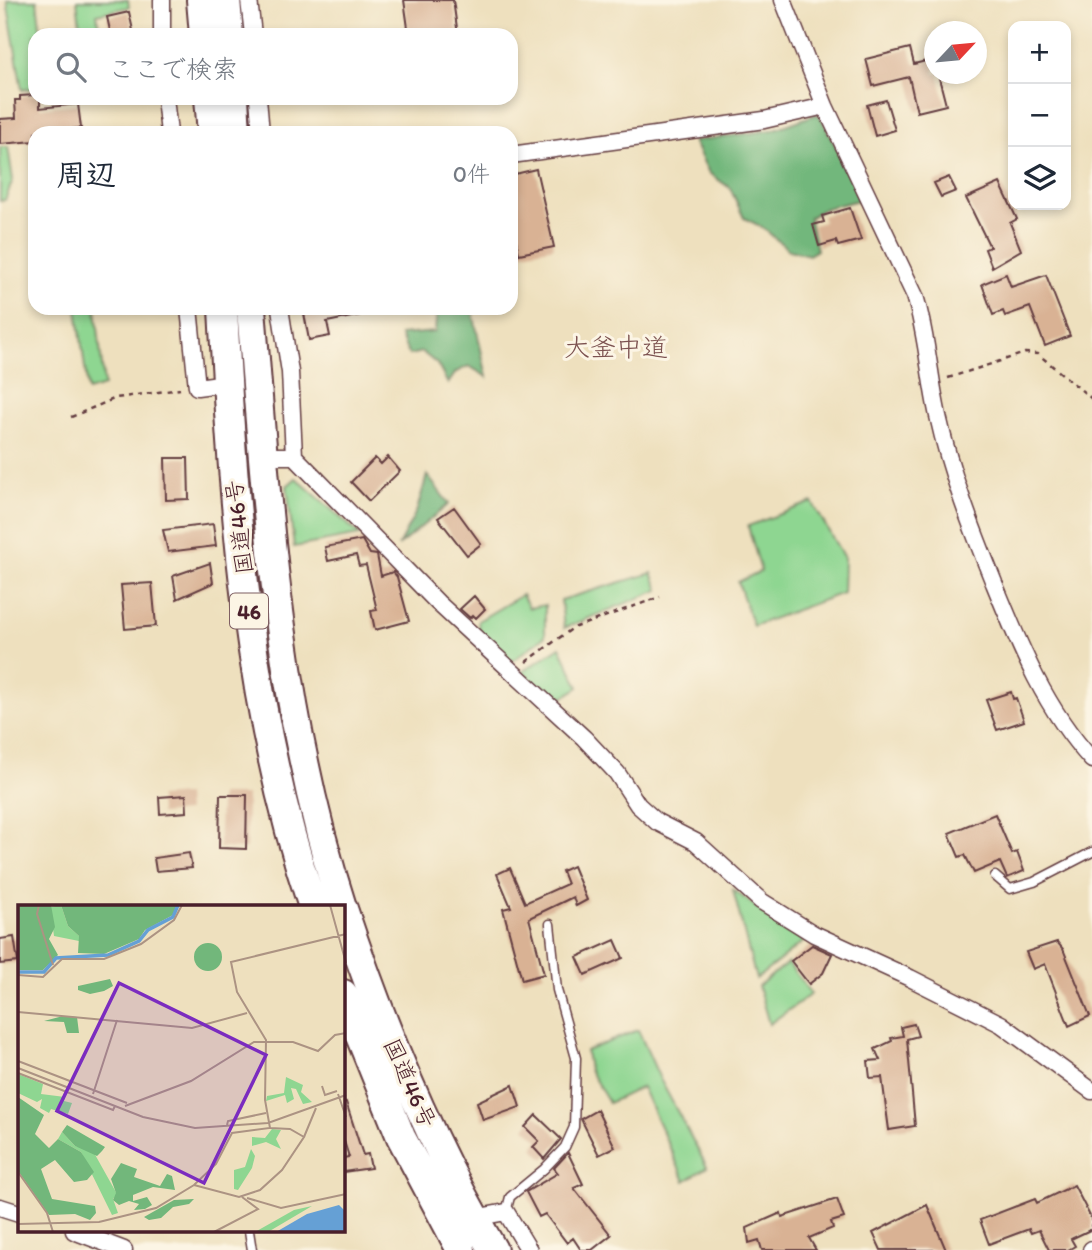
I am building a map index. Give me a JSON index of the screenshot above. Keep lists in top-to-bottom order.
{
  "streets": {
    "highway": ["国道46号", "46"]
  },
  "districts": ["大釜中道"],
  "north": "top right",
  "page": {
    "map_buttons": ["+", "−"],
    "search": "ここで検索",
    "heading": ["周辺", "0件"]
  }
}
